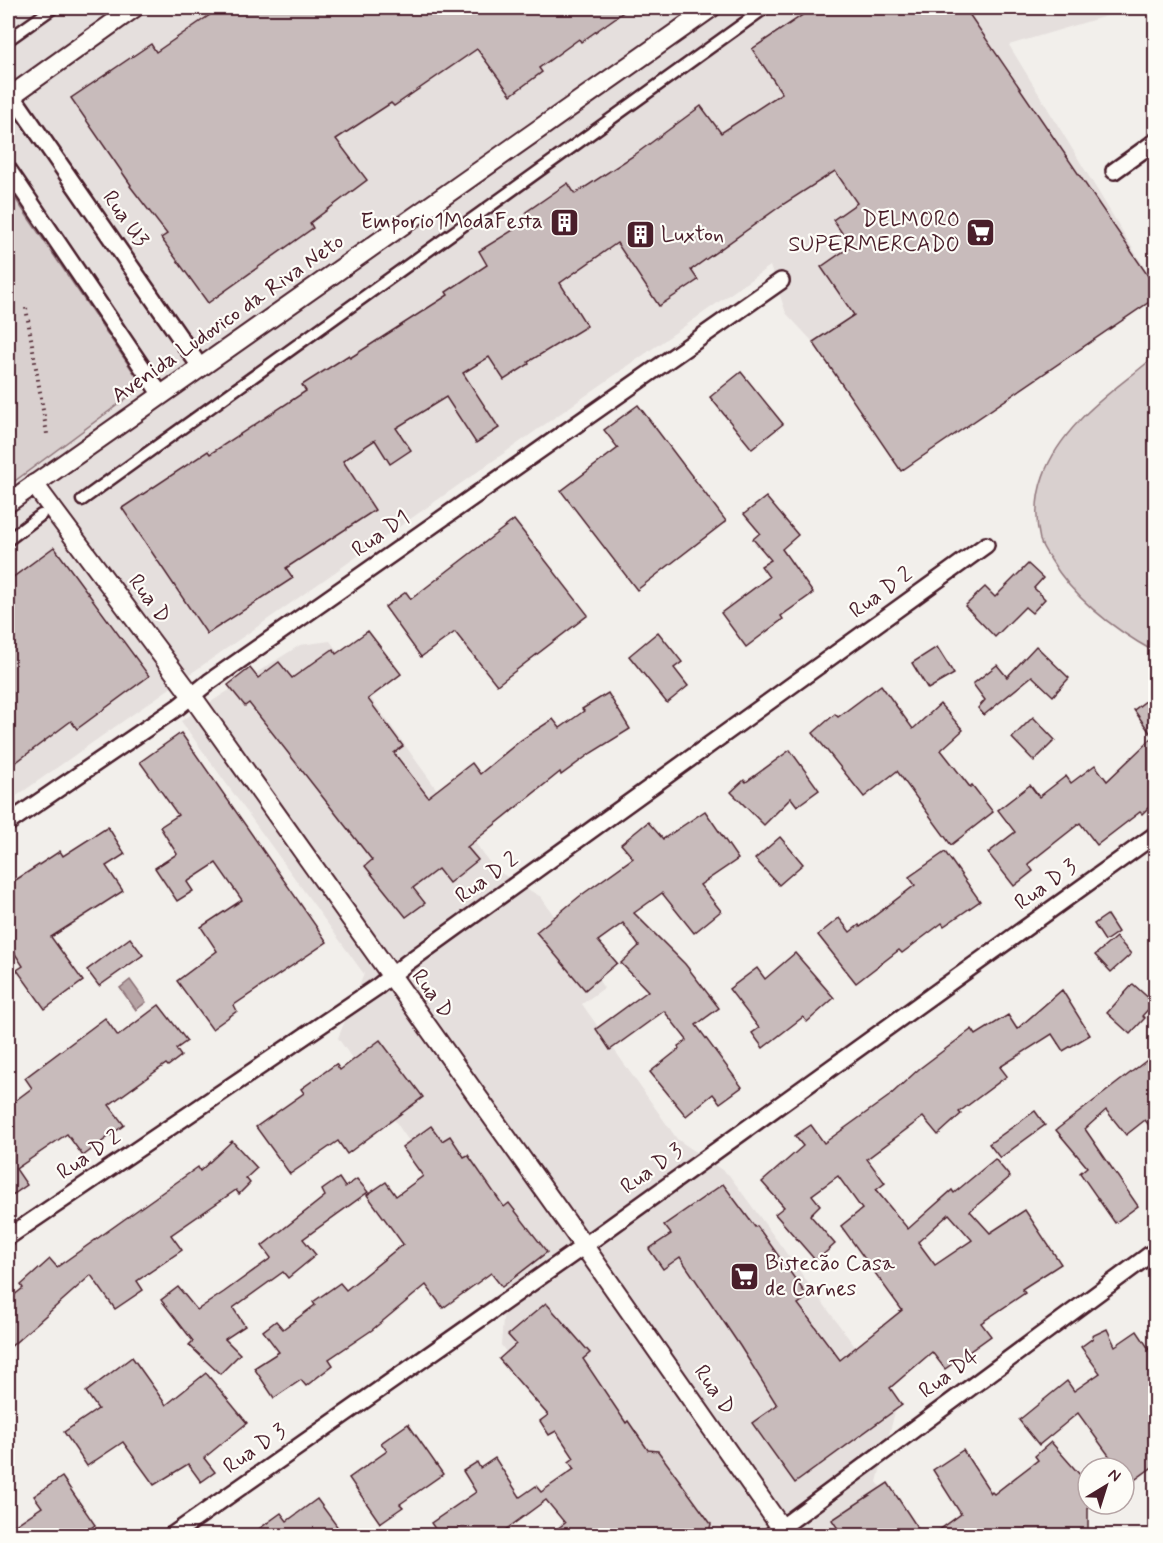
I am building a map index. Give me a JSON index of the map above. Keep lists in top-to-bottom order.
{
  "streets": {
    "street": [
      "Rua U3",
      "Avenida Ludovico da Riva Neto",
      "Rua D1",
      "Rua D 2",
      "Rua D",
      "Rua D 3",
      "Rua D4"
    ]
  },
  "crossings": [
    ["Rua U3", "Avenida Ludovico da Riva Neto"],
    ["Avenida Ludovico da Riva Neto", "Rua D"],
    ["Rua D1", "Rua D"],
    ["Rua D 2", "Rua D"],
    ["Rua D", "Rua D 3"],
    ["Rua D", "Rua D4"]
  ],
  "places": {
    "building": ["Emporio1ModaFesta", "Luxton"],
    "supermarket": ["DELMORO SUPERMERCADO", "Bistecão Casa de Carnes"]
  },
  "north": "top right"
}
